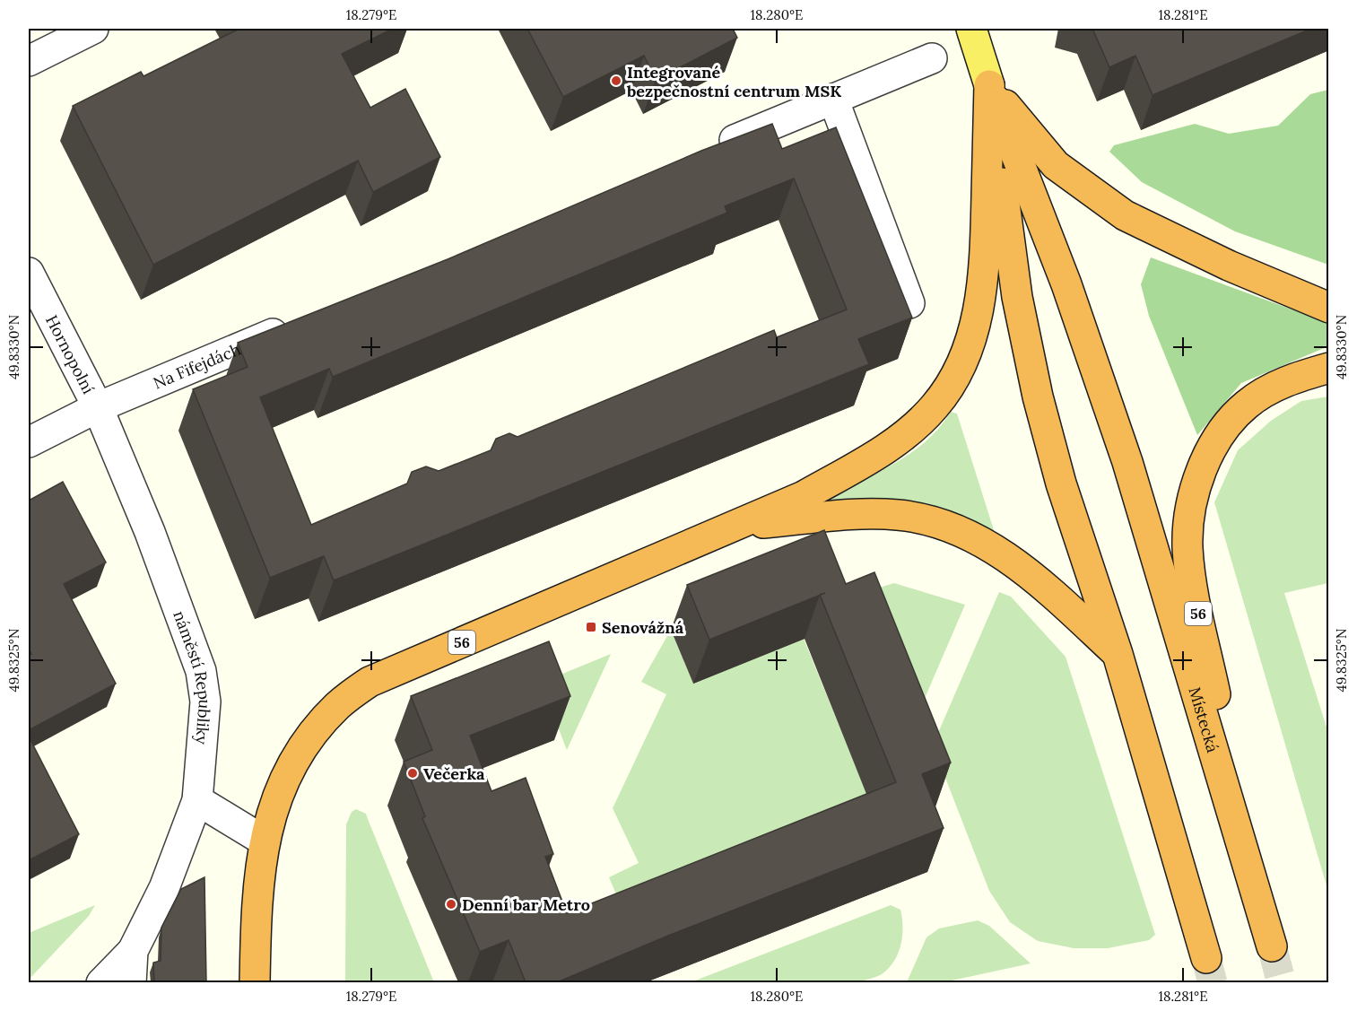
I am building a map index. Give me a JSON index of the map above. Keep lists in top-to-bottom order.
{
  "streets": {
    "highway": ["56", "Místecká"],
    "street": ["Hornopolní", "Na Fifejdách", "náměstí Republiky"]
  },
  "crossings": [
    ["Hornopolní", "Na Fifejdách"],
    ["Hornopolní", "náměstí Republiky"],
    ["Na Fifejdách", "náměstí Republiky"],
    ["56", "Místecká"]
  ],
  "places": {
    "other": ["Integrované bezpečnostní centrum MSK", "Večerka", "Denní bar Metro"],
    "transit": ["Senovážná"]
  },
  "coordinates": [
    "18.279°E",
    "18.280°E",
    "18.281°E",
    "49.8330°N",
    "49.8325°N"
  ]
}
